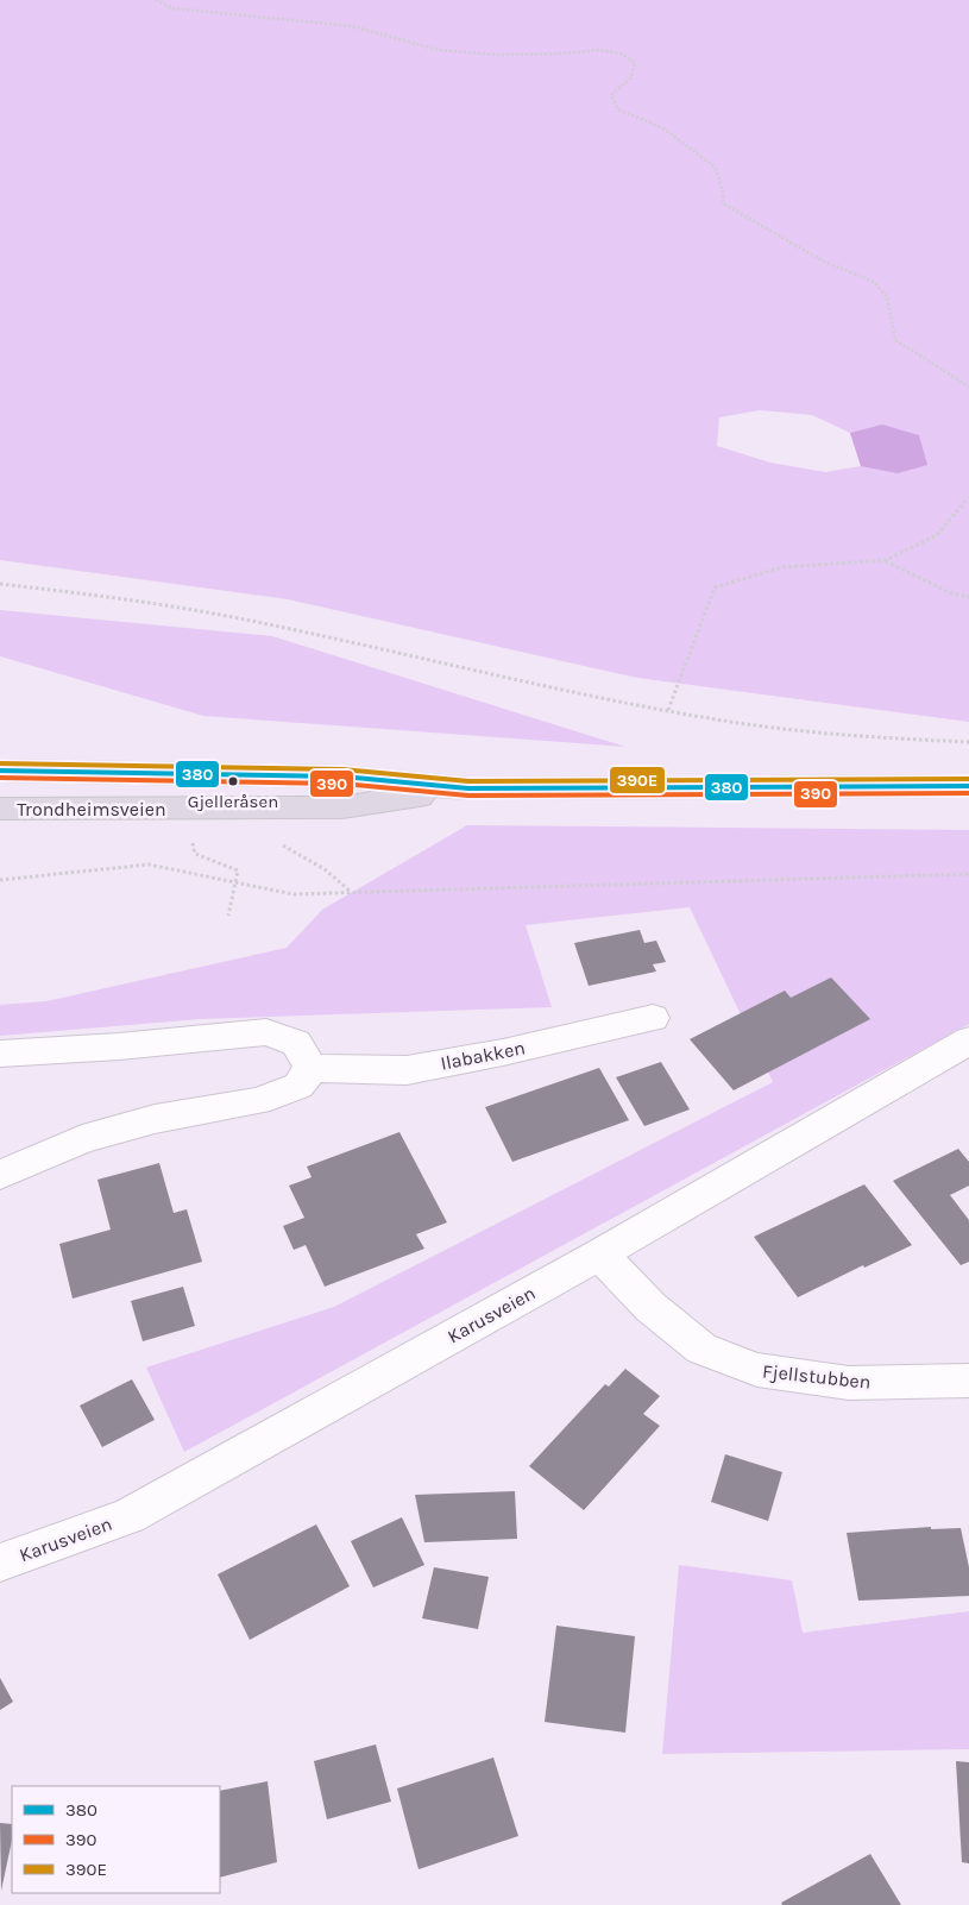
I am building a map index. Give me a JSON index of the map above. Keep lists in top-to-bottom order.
{
  "streets": {
    "highway": ["Trondheimsveien"],
    "street": ["Ilabakken", "Karusveien", "Fjellstubben"]
  },
  "crossings": [
    ["Karusveien", "Fjellstubben"]
  ],
  "places": ["Gjelleråsen"],
  "lines": ["transit line 390E", "transit line 380", "transit line 390"],
  "legend": ["380", "390", "390E"]
}
